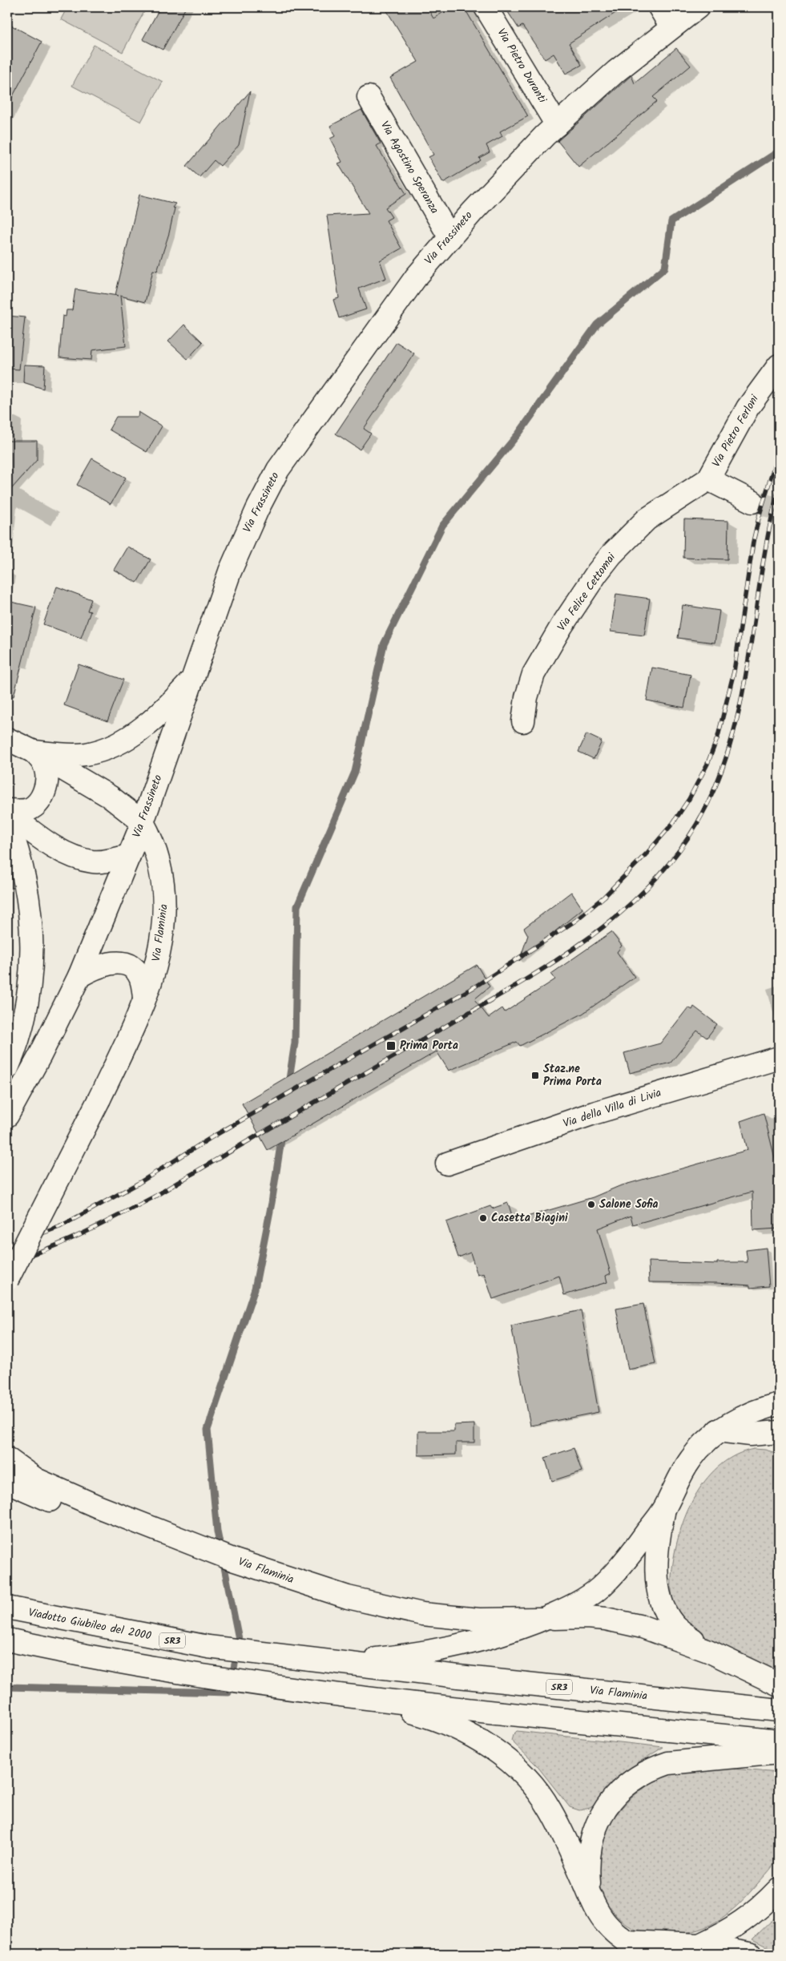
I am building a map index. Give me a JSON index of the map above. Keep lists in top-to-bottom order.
{
  "streets": {
    "main road": [
      "Via Pietro Duranti",
      "Via Agostino Speranza",
      "Via Frassineto",
      "Via Pietro Ferloni",
      "Via Felice Cettomai",
      "Via Flaminia",
      "Via della Villa di Livia",
      "Viadotto Giubileo del 2000",
      "SR3"
    ]
  },
  "crossings": [
    ["Via Pietro Duranti", "Via Frassineto"],
    ["Via Agostino Speranza", "Via Frassineto"],
    ["Via Frassineto", "Via Flaminia"],
    ["Via Pietro Ferloni", "Via Felice Cettomai"],
    ["Via Flaminia", "Viadotto Giubileo del 2000"]
  ],
  "places": {
    "transit": ["Prima Porta", "Staz.ne Prima Porta"],
    "other": ["Salone Sofia", "Casetta Biagini"]
  }
}
